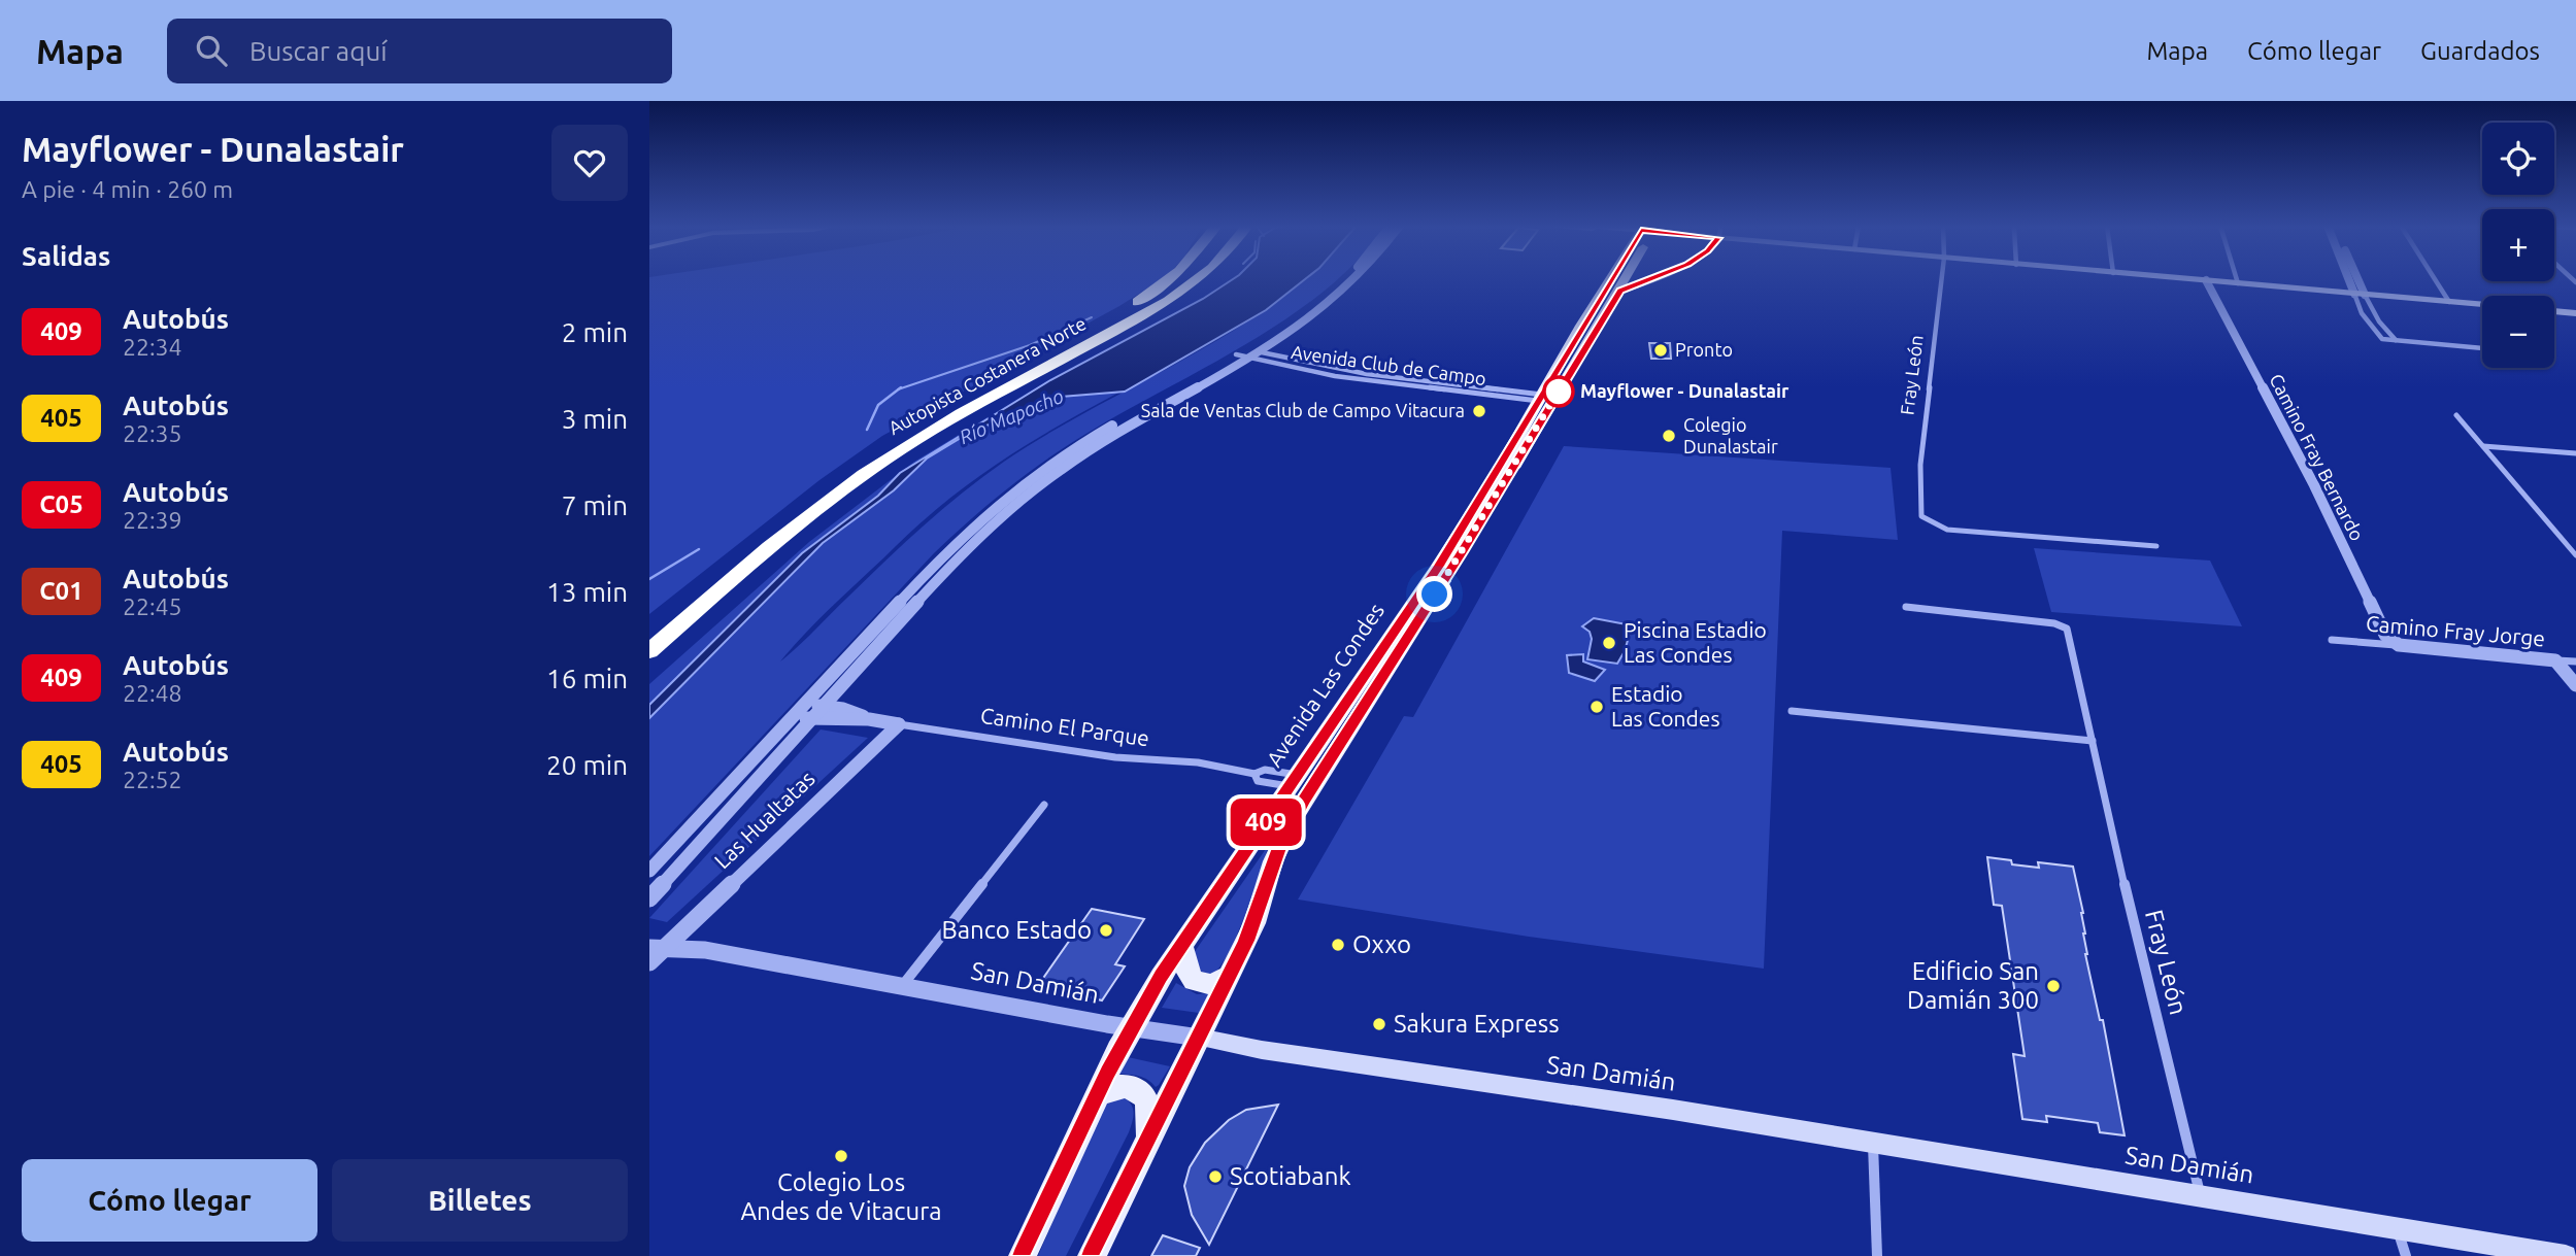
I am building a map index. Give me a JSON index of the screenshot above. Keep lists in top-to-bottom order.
{
  "streets": {
    "highway": ["Autopista Costanera Norte"],
    "main road": ["Avenida Las Condes", "San Damián"],
    "street": [
      "Avenida Club de Campo",
      "Fray León",
      "Camino Fray Bernardo",
      "Camino Fray Jorge",
      "Camino El Parque",
      "Las Hualtatas"
    ]
  },
  "crossings": [
    ["Avenida Club de Campo", "Avenida Las Condes"],
    ["Fray León", "San Damián"],
    ["Camino Fray Bernardo", "Camino Fray Jorge"],
    ["Avenida Las Condes", "Camino El Parque"],
    ["Avenida Las Condes", "San Damián"],
    ["Camino El Parque", "Las Hualtatas"],
    ["Las Hualtatas", "San Damián"]
  ],
  "water": ["Río Mapocho"],
  "places": [
    "Pronto",
    "Mayflower - Dunalastair",
    "Sala de Ventas Club de Campo Vitacura",
    "Colegio Dunalastair",
    "Piscina Estadio Las Condes",
    "Estadio Las Condes",
    "Banco Estado",
    "Oxxo",
    "Edificio San Damián 300",
    "Sakura Express",
    "Colegio Los Andes de Vitacura",
    "Scotiabank"
  ],
  "lines": ["bus line 409"],
  "page": {
    "header": "Mapa",
    "search": "Buscar aquí",
    "nav": ["Mapa", "Cómo llegar", "Guardados"],
    "heading": [
      ["Mayflower - Dunalastair", "A pie · 4 min · 260 m"],
      "Salidas"
    ],
    "on_map": "409",
    "map_buttons": ["+", "−"],
    "list": [
      {
        "mark": "409",
        "name": "Autobús",
        "note": "22:34",
        "value": "2 min"
      },
      {
        "mark": "405",
        "name": "Autobús",
        "note": "22:35",
        "value": "3 min"
      },
      {
        "mark": "C05",
        "name": "Autobús",
        "note": "22:39",
        "value": "7 min"
      },
      {
        "mark": "C01",
        "name": "Autobús",
        "note": "22:45",
        "value": "13 min"
      },
      {
        "mark": "409",
        "name": "Autobús",
        "note": "22:48",
        "value": "16 min"
      },
      {
        "mark": "405",
        "name": "Autobús",
        "note": "22:52",
        "value": "20 min"
      }
    ],
    "buttons": ["Cómo llegar", "Billetes"]
  }
}
